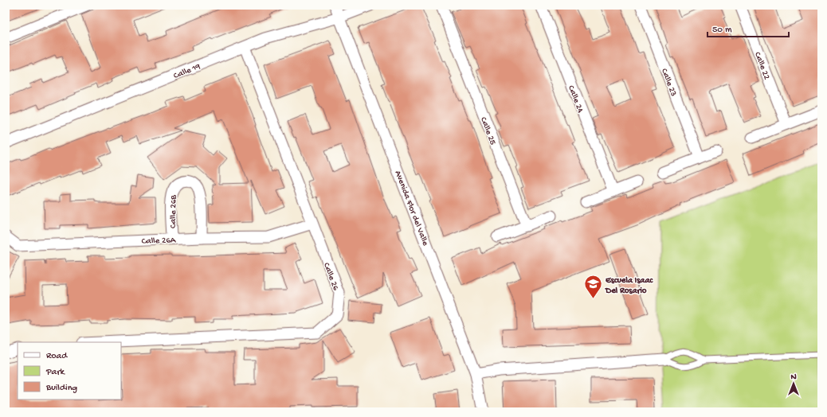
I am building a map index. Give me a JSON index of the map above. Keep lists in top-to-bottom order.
{
  "streets": {
    "street": [
      "Calle 22",
      "Calle 19",
      "Calle 23",
      "Calle 24",
      "Calle 25",
      "Avenida Flor del Valle",
      "Calle 26B",
      "Calle 26A",
      "Calle 26"
    ]
  },
  "crossings": [
    ["Calle 19", "Avenida Flor del Valle"],
    ["Calle 19", "Calle 26"],
    ["Calle 26B", "Calle 26A"],
    ["Calle 26A", "Calle 26"]
  ],
  "places": {
    "school or university": ["Escuela Isaac Del Rosario"]
  },
  "legend": ["Road", "Park", "Building"],
  "scale_bar": "50 m",
  "north": "top"
}
